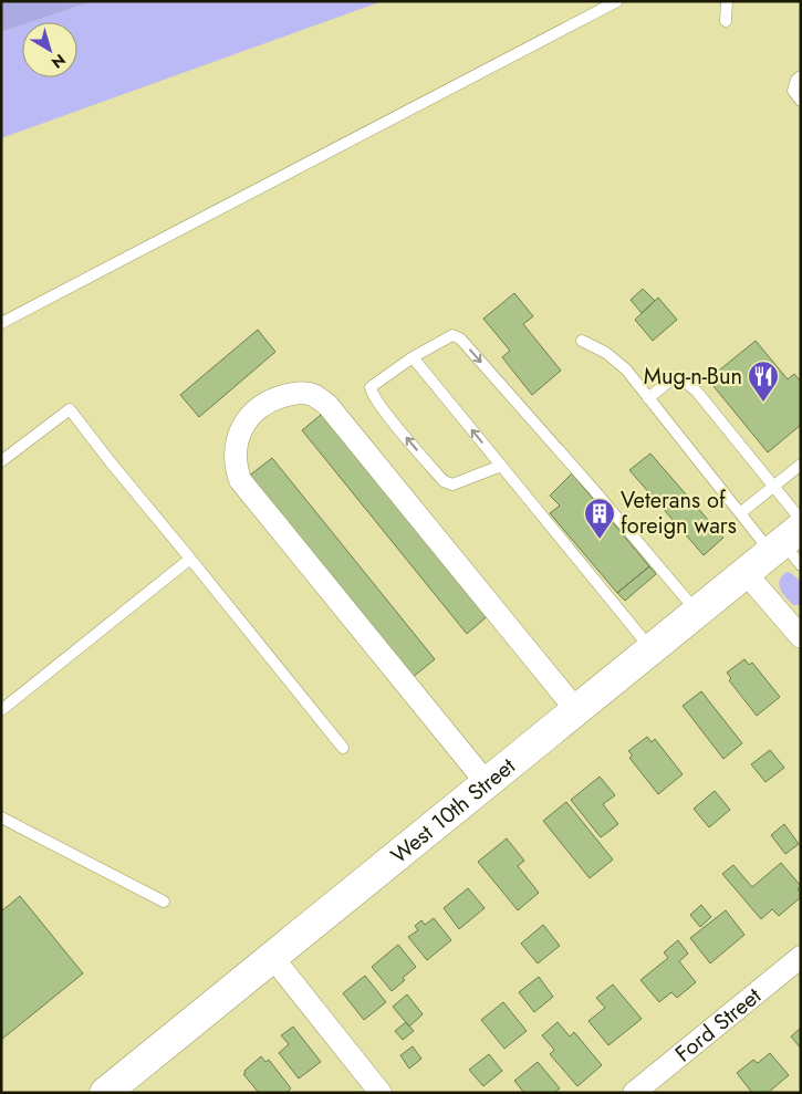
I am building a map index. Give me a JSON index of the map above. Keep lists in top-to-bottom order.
{
  "streets": {
    "main road": ["West 10th Street"],
    "street": ["Ford Street"]
  },
  "places": {
    "restaurant": ["Mug-n-Bun"],
    "building": ["Veterans of foreign wars"]
  },
  "north": "bottom right"
}
